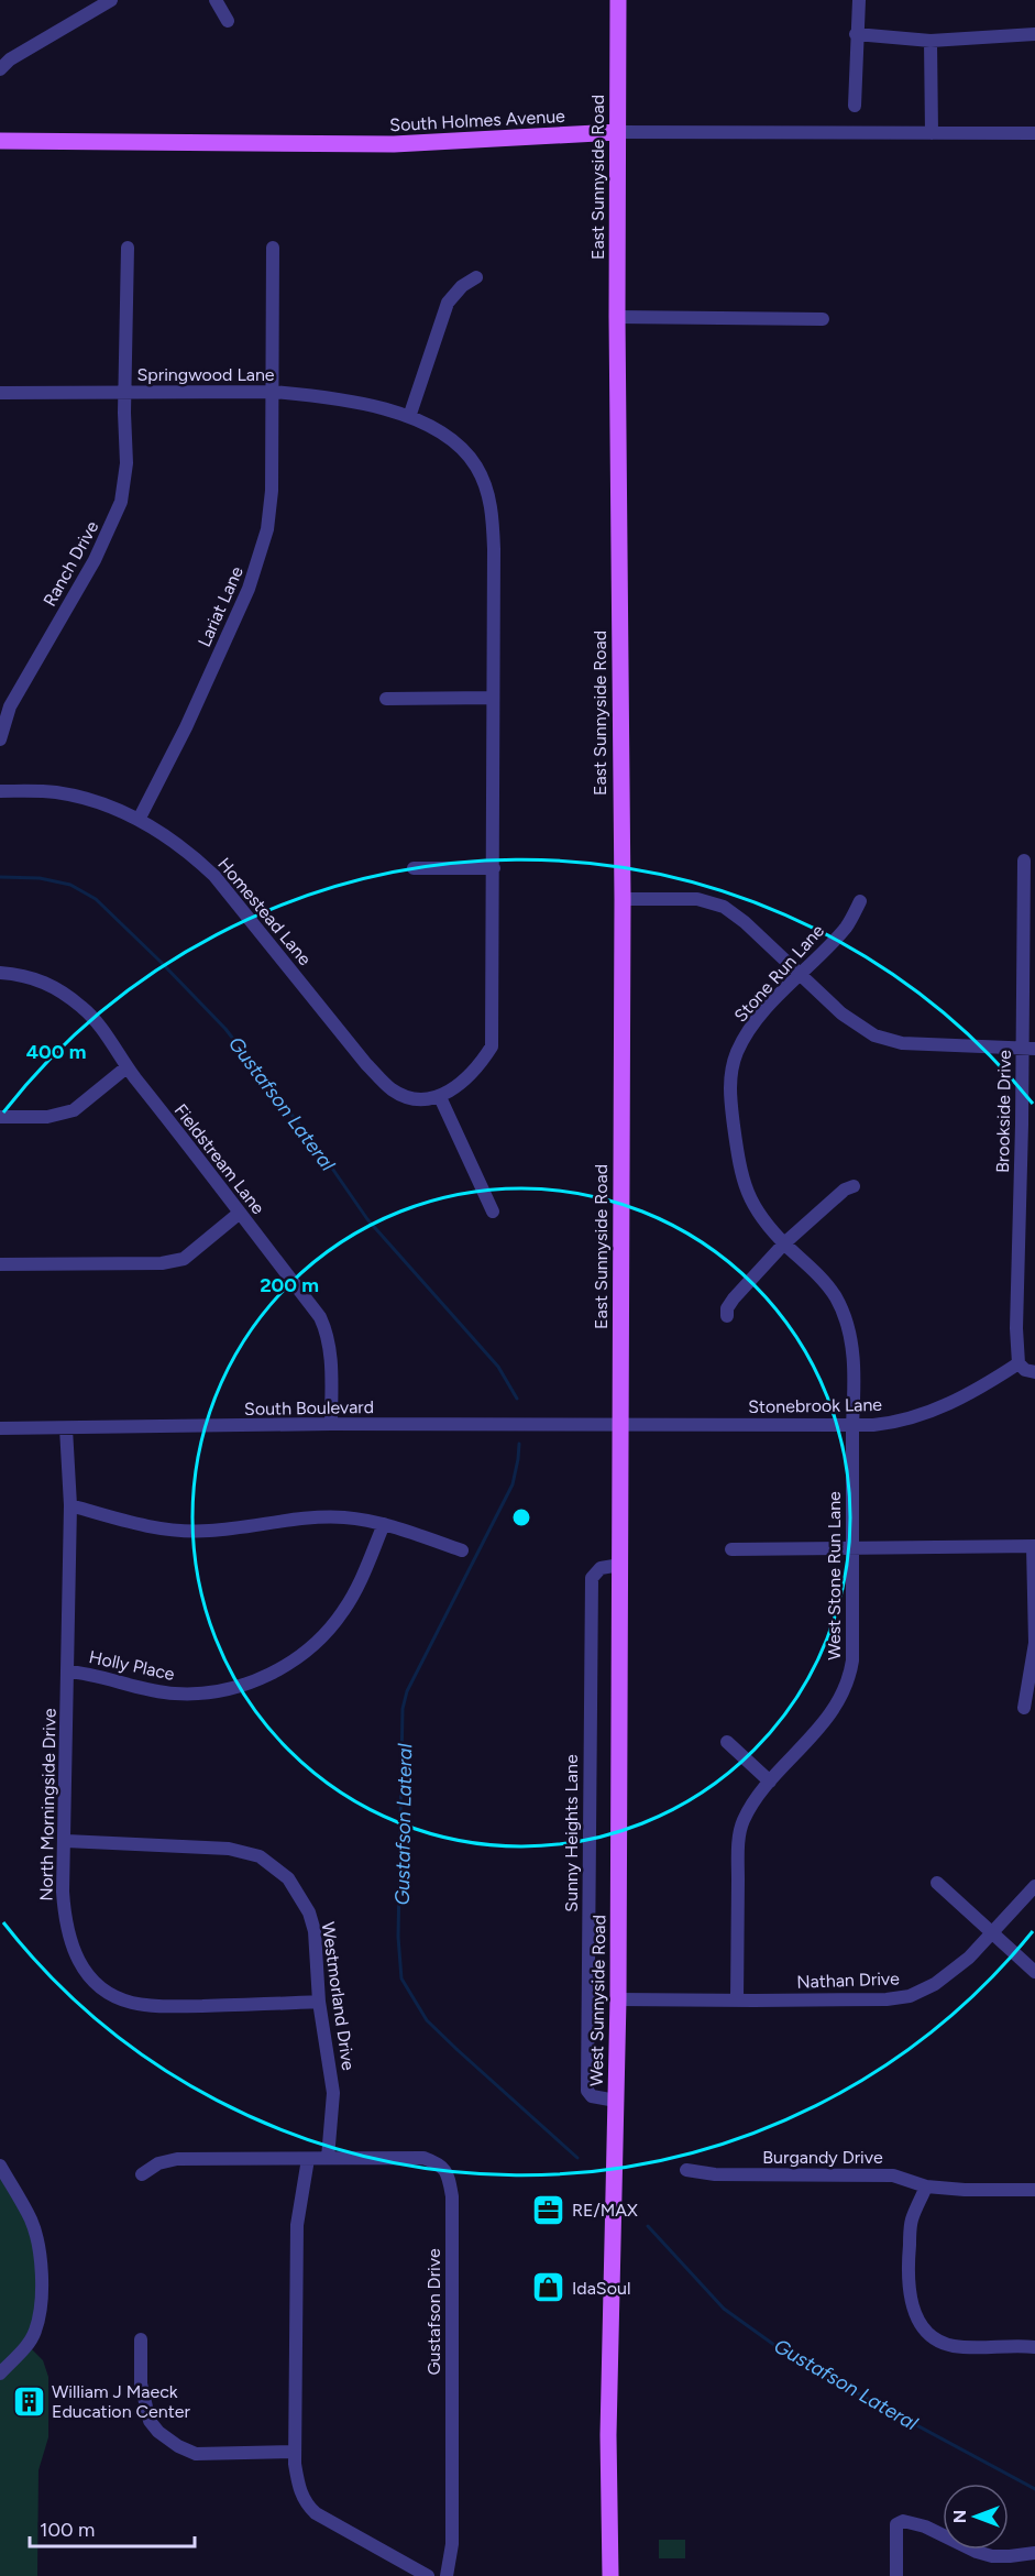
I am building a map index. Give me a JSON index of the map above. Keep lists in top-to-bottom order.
{
  "streets": {
    "main road": ["South Holmes Avenue", "East Sunnyside Road", "West Sunnyside Road"],
    "street": [
      "Springwood Lane",
      "Ranch Drive",
      "Lariat Lane",
      "Homestead Lane",
      "Stone Run Lane",
      "Brookside Drive",
      "Fieldstream Lane",
      "Stonebrook Lane",
      "South Boulevard",
      "West Stone Run Lane",
      "Holly Place",
      "North Morningside Drive",
      "Sunny Heights Lane",
      "Nathan Drive",
      "Westmorland Drive",
      "Burgandy Drive",
      "Gustafson Drive"
    ]
  },
  "crossings": [
    ["South Holmes Avenue", "East Sunnyside Road"],
    ["East Sunnyside Road", "Stonebrook Lane"],
    ["East Sunnyside Road", "South Boulevard"],
    ["East Sunnyside Road", "West Sunnyside Road"],
    ["Springwood Lane", "Ranch Drive"],
    ["Springwood Lane", "Lariat Lane"],
    ["Springwood Lane", "Homestead Lane"],
    ["Lariat Lane", "Homestead Lane"],
    ["Stone Run Lane", "West Stone Run Lane"],
    ["Brookside Drive", "Stonebrook Lane"],
    ["Fieldstream Lane", "South Boulevard"],
    ["Stonebrook Lane", "South Boulevard"],
    ["Stonebrook Lane", "West Stone Run Lane"],
    ["Stonebrook Lane", "West Sunnyside Road"],
    ["South Boulevard", "North Morningside Drive"],
    ["South Boulevard", "West Sunnyside Road"],
    ["West Stone Run Lane", "Nathan Drive"],
    ["Holly Place", "North Morningside Drive"],
    ["North Morningside Drive", "Westmorland Drive"],
    ["Sunny Heights Lane", "West Sunnyside Road"],
    ["Nathan Drive", "West Sunnyside Road"],
    ["Westmorland Drive", "Gustafson Drive"]
  ],
  "water": ["Gustafson Lateral"],
  "places": {
    "office": ["RE/MAX"],
    "shop": ["IdaSoul"],
    "building": ["William J Maeck Education Center"]
  },
  "scale_bar": "100 m",
  "north": "left",
  "rings": ["400 m", "200 m"]
}
